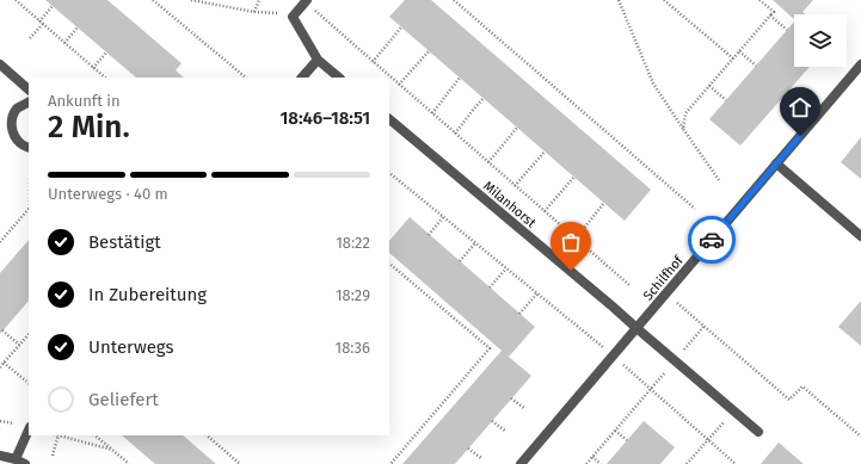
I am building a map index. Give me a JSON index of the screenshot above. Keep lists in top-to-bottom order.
{
  "streets": {
    "street": ["Milanhorst", "Schilfhof"]
  },
  "crossings": [
    ["Milanhorst", "Schilfhof"]
  ],
  "page": {
    "heading": ["2 Min.", "Ankunft in", "18:46–18:51"],
    "bar": "Unterwegs · 40 m",
    "list": [
      ["Bestätigt", "18:22"],
      ["In Zubereitung", "18:29"],
      ["Unterwegs", "18:36"],
      "Geliefert"
    ]
  }
}
